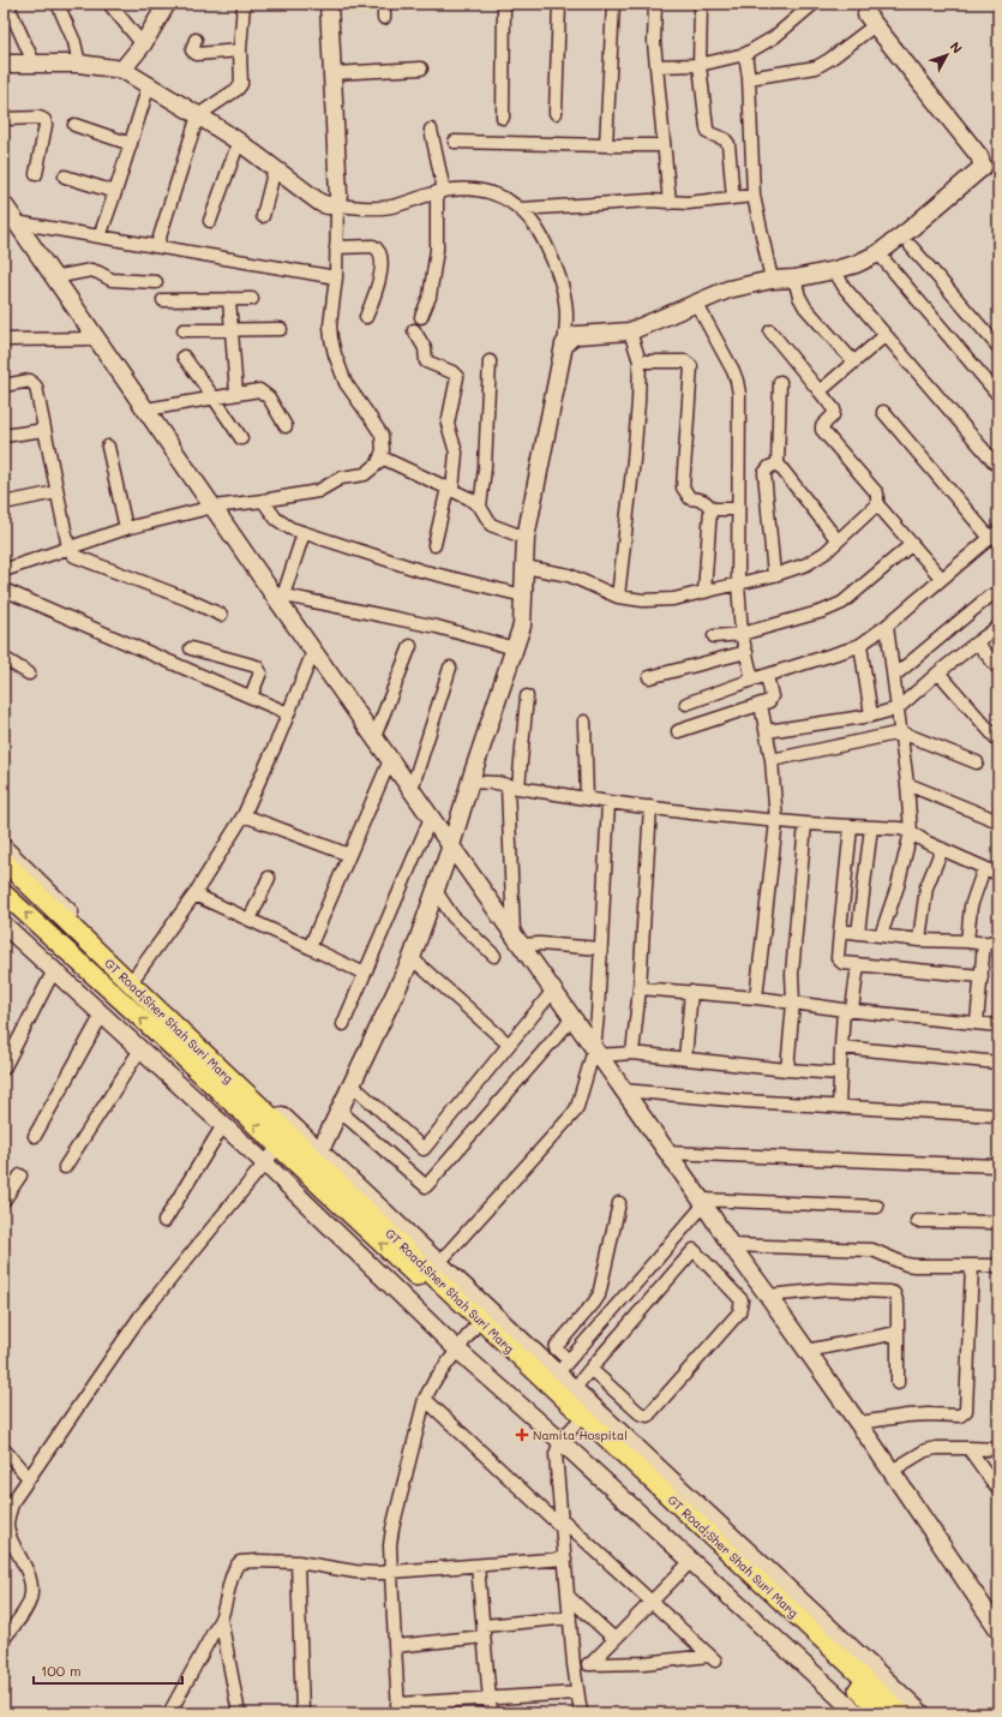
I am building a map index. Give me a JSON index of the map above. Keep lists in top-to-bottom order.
{
  "streets": {
    "main road": ["GT Road;Sher Shah Suri Marg"]
  },
  "places": {
    "health": ["Namita Hospital"]
  },
  "scale_bar": "100 m",
  "north": "top right"
}
